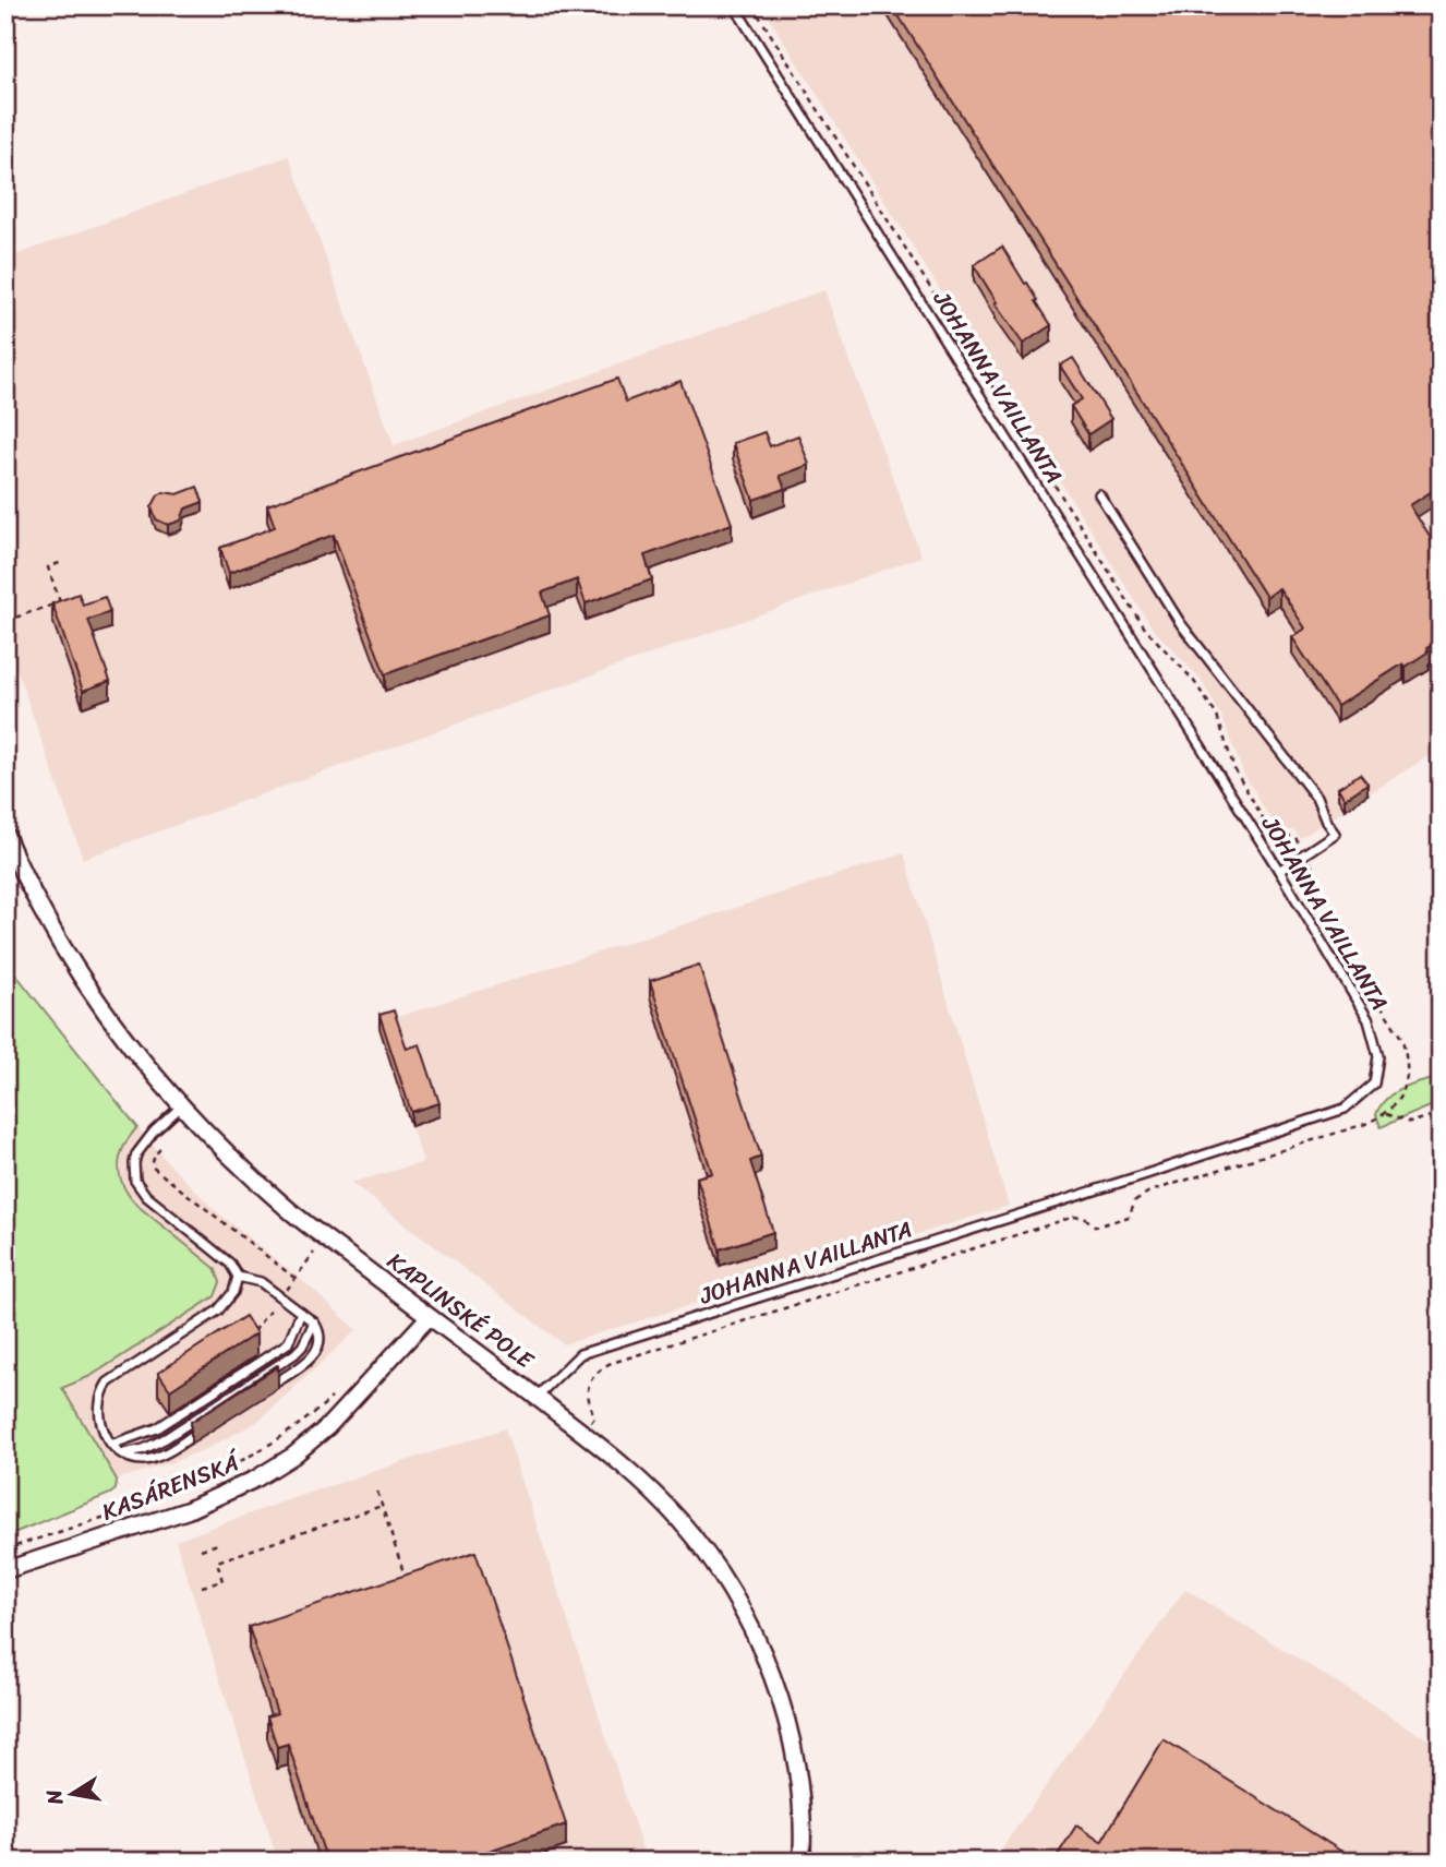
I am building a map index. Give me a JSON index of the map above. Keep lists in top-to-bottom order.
{
  "streets": {
    "street": ["KAPLINSKÉ POLE", "KASÁRENSKÁ"],
    "lane": ["JOHANNA VAILLANTA"]
  },
  "crossings": [
    ["JOHANNA VAILLANTA", "KAPLINSKÉ POLE"],
    ["KAPLINSKÉ POLE", "KASÁRENSKÁ"]
  ],
  "north": "left"
}
